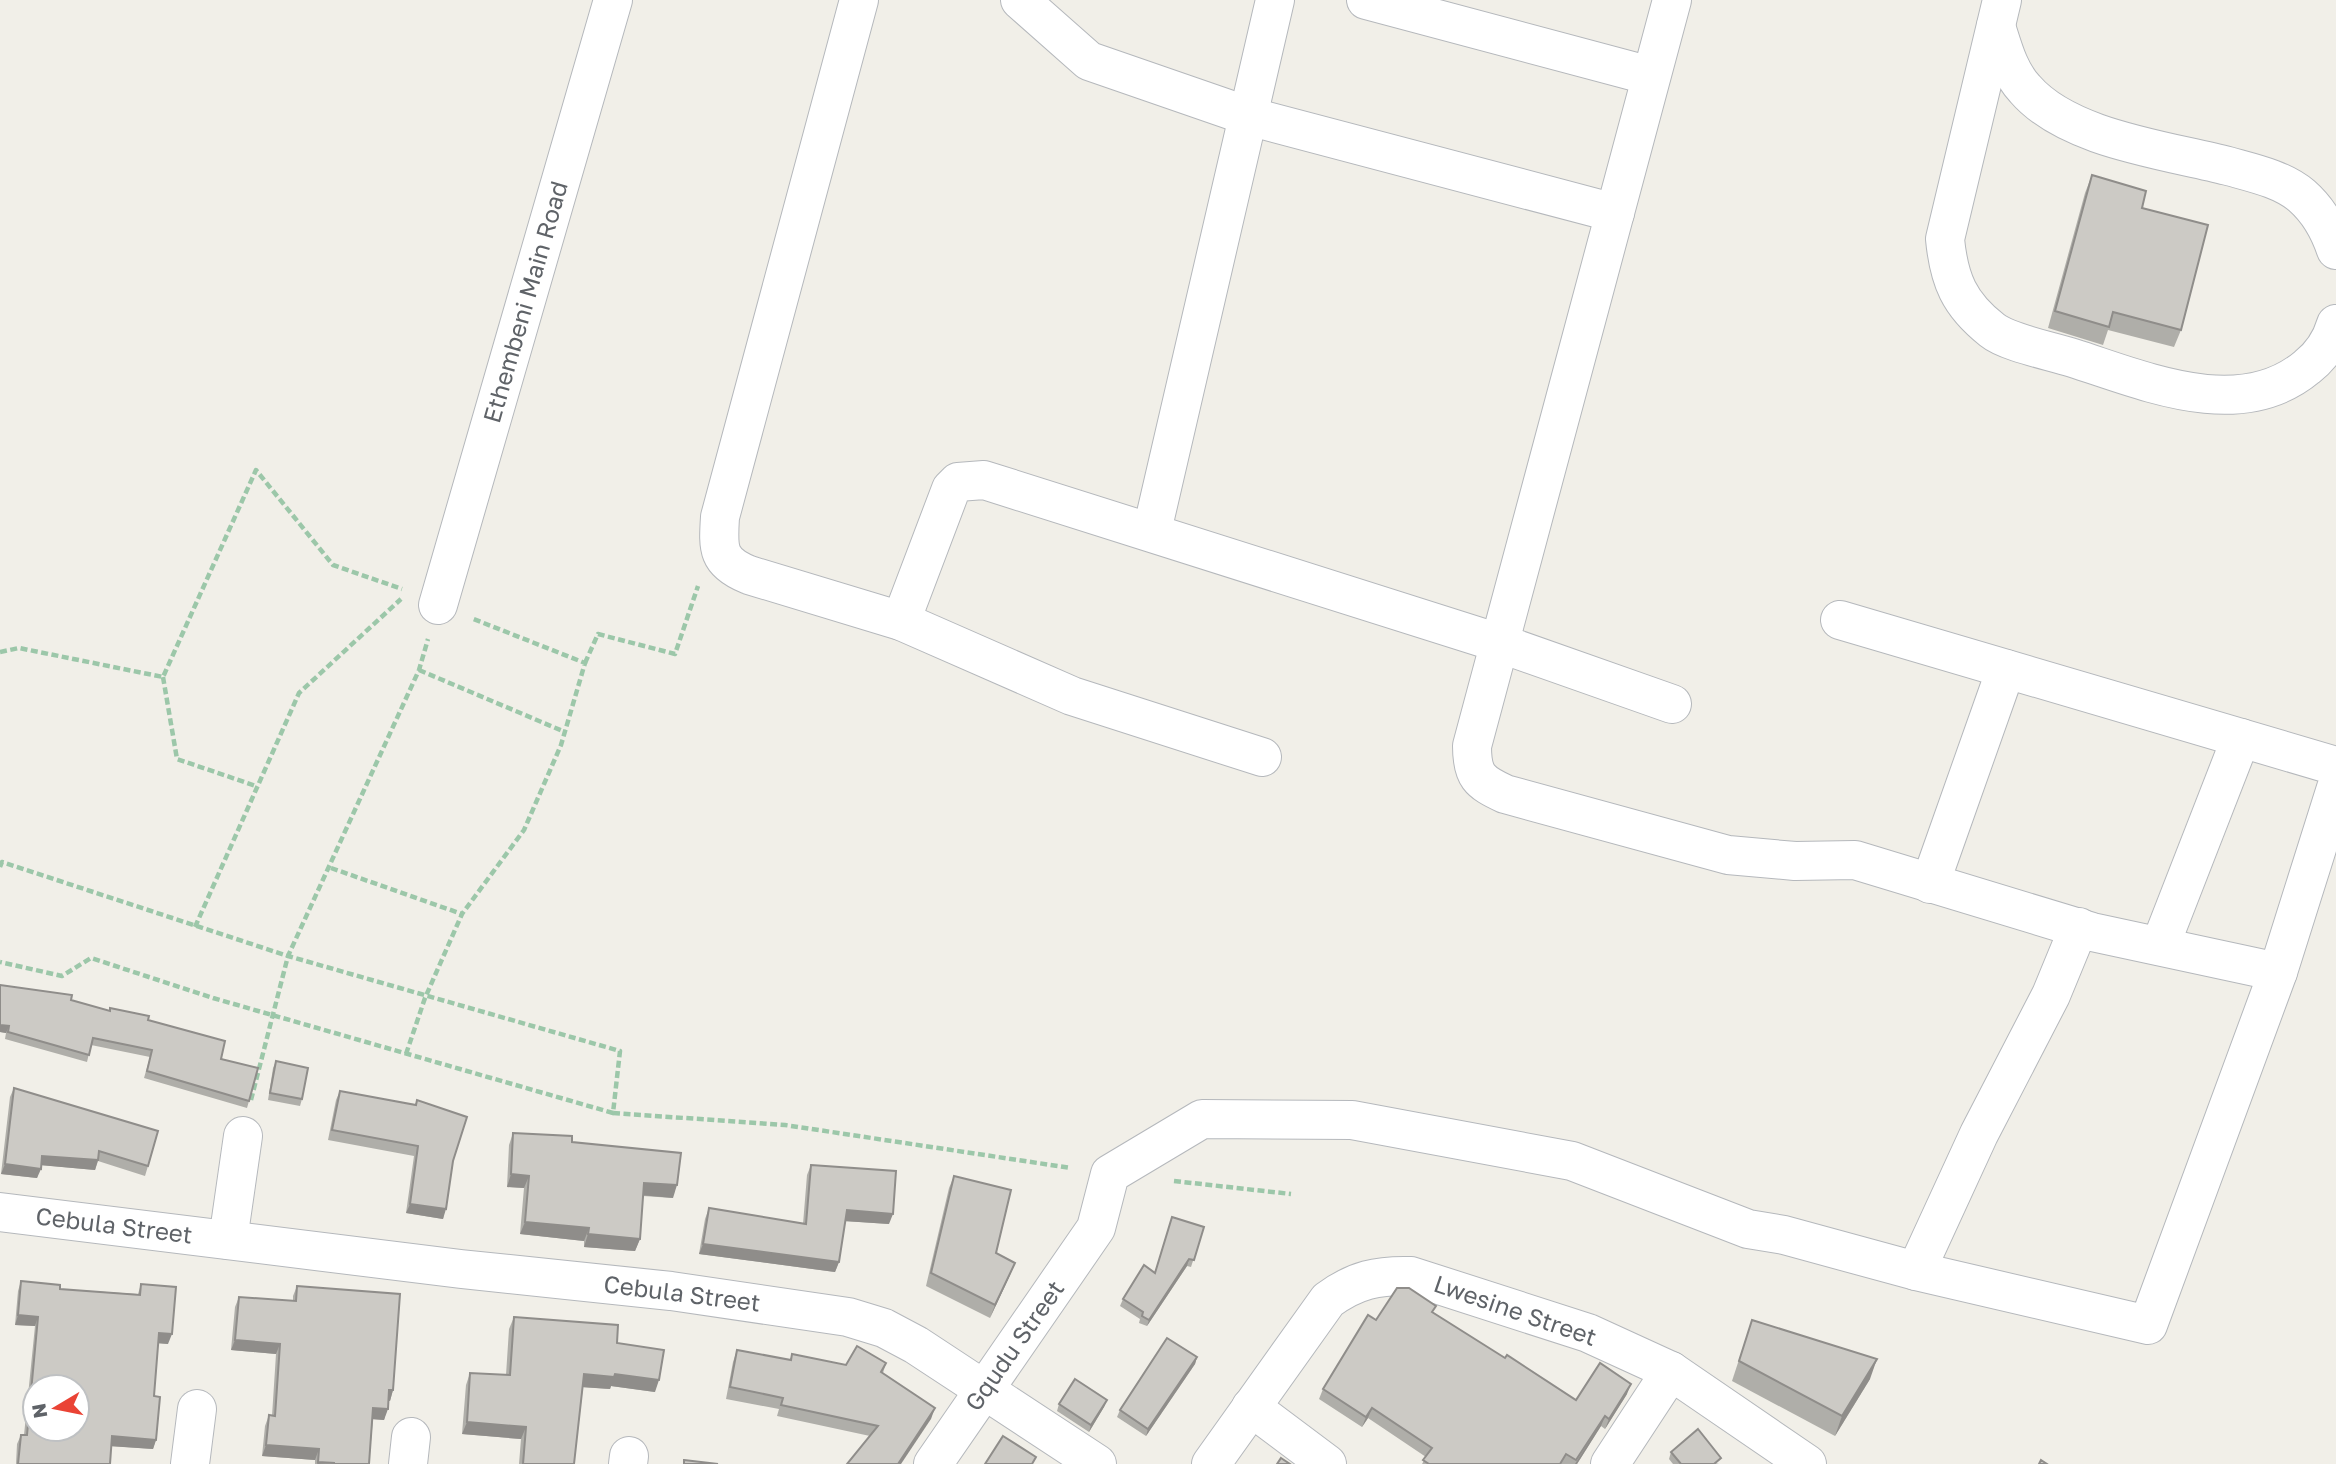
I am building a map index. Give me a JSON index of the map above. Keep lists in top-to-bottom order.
{
  "streets": {
    "street": [
      "Ethembeni Main Road",
      "Cebula Street",
      "Lwesine Street",
      "Gqudu Street"
    ]
  },
  "crossings": [
    ["Cebula Street", "Gqudu Street"]
  ],
  "north": "left"
}
